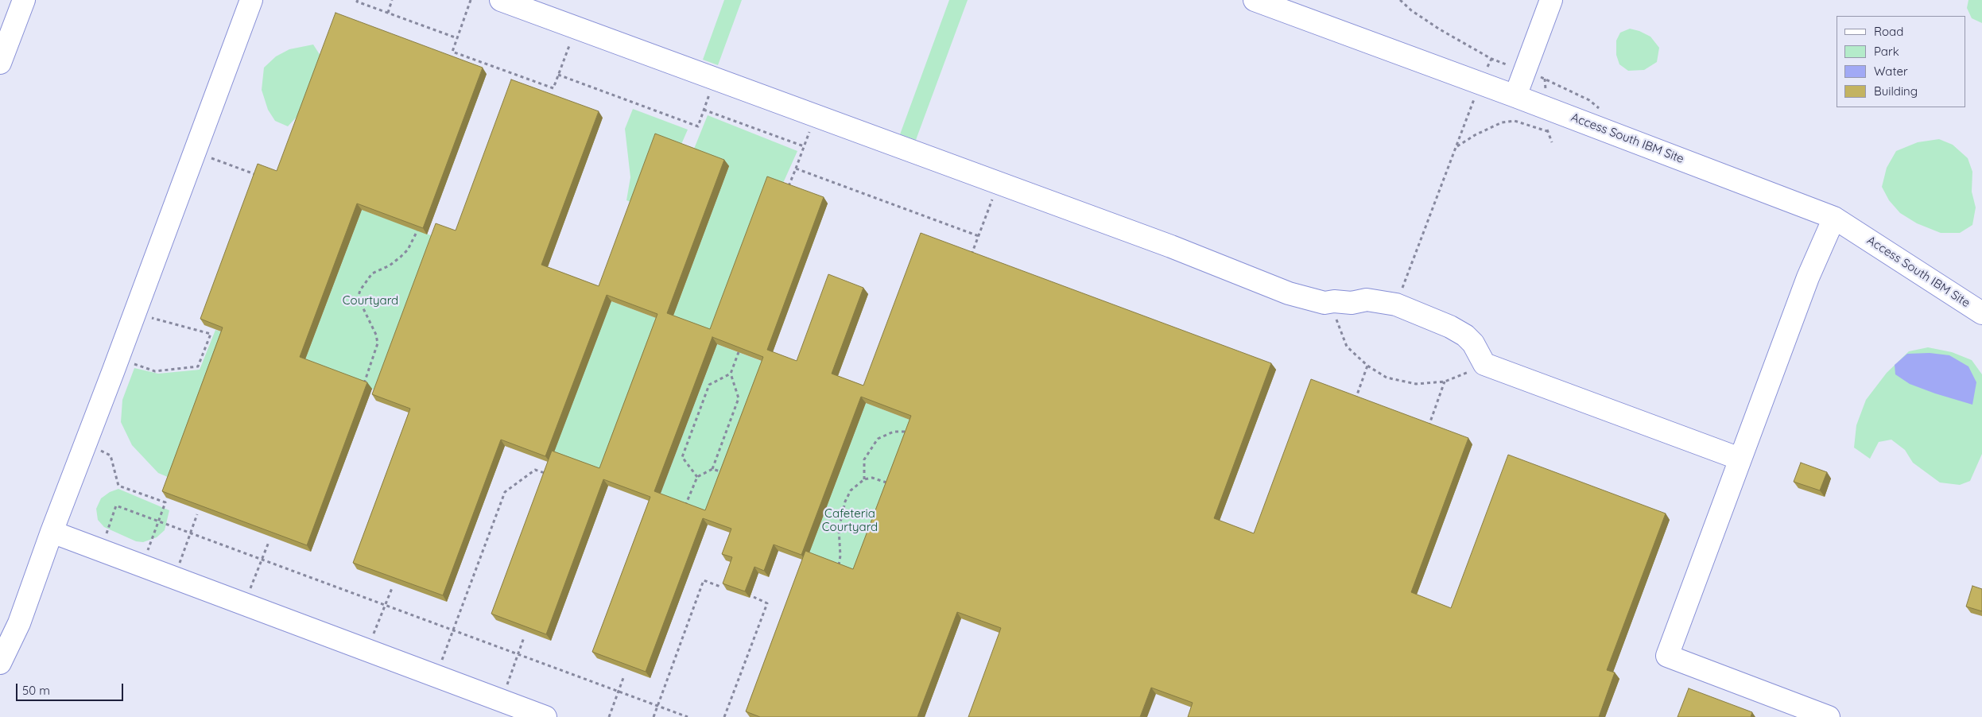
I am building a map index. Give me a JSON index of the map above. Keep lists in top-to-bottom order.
{
  "streets": {
    "street": ["Access South IBM Site"]
  },
  "parks": ["Courtyard", "Cafeteria Courtyard"],
  "legend": [
    "Road",
    "Park",
    "Water",
    "Building"
  ],
  "scale_bar": "50 m"
}
